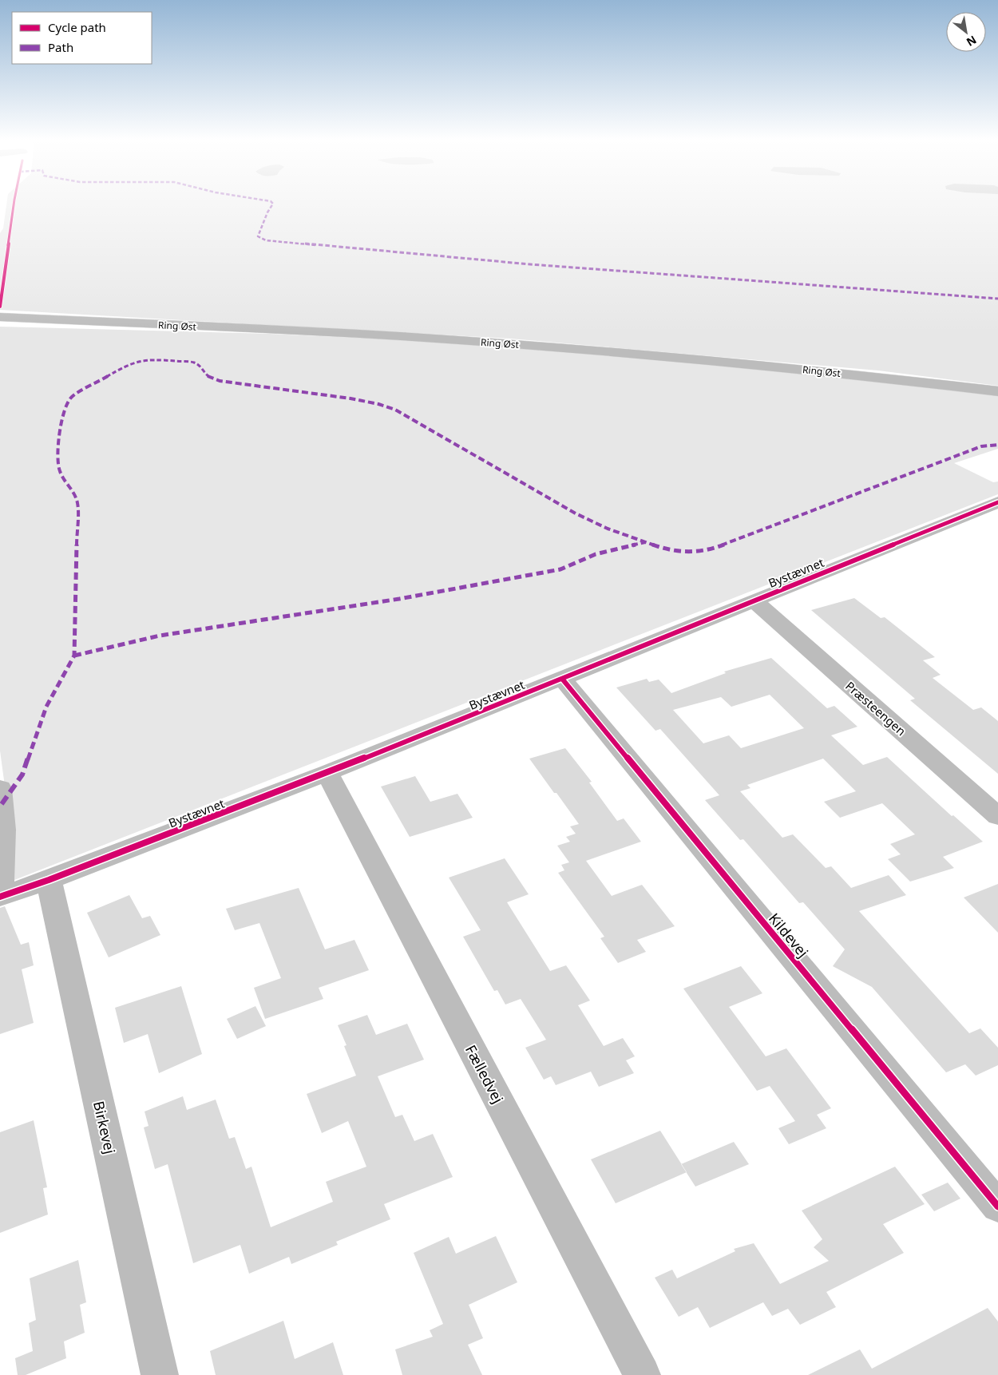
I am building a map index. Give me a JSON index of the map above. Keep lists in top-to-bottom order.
{
  "streets": {
    "street": [
      "Ring Øst",
      "Bystævnet",
      "Præsteengen",
      "Kildevej",
      "Fælledvej",
      "Birkevej"
    ]
  },
  "crossings": [
    ["Bystævnet", "Præsteengen"],
    ["Bystævnet", "Kildevej"],
    ["Bystævnet", "Fælledvej"],
    ["Bystævnet", "Birkevej"]
  ],
  "legend": ["Cycle path", "Path"],
  "north": "bottom right"
}
